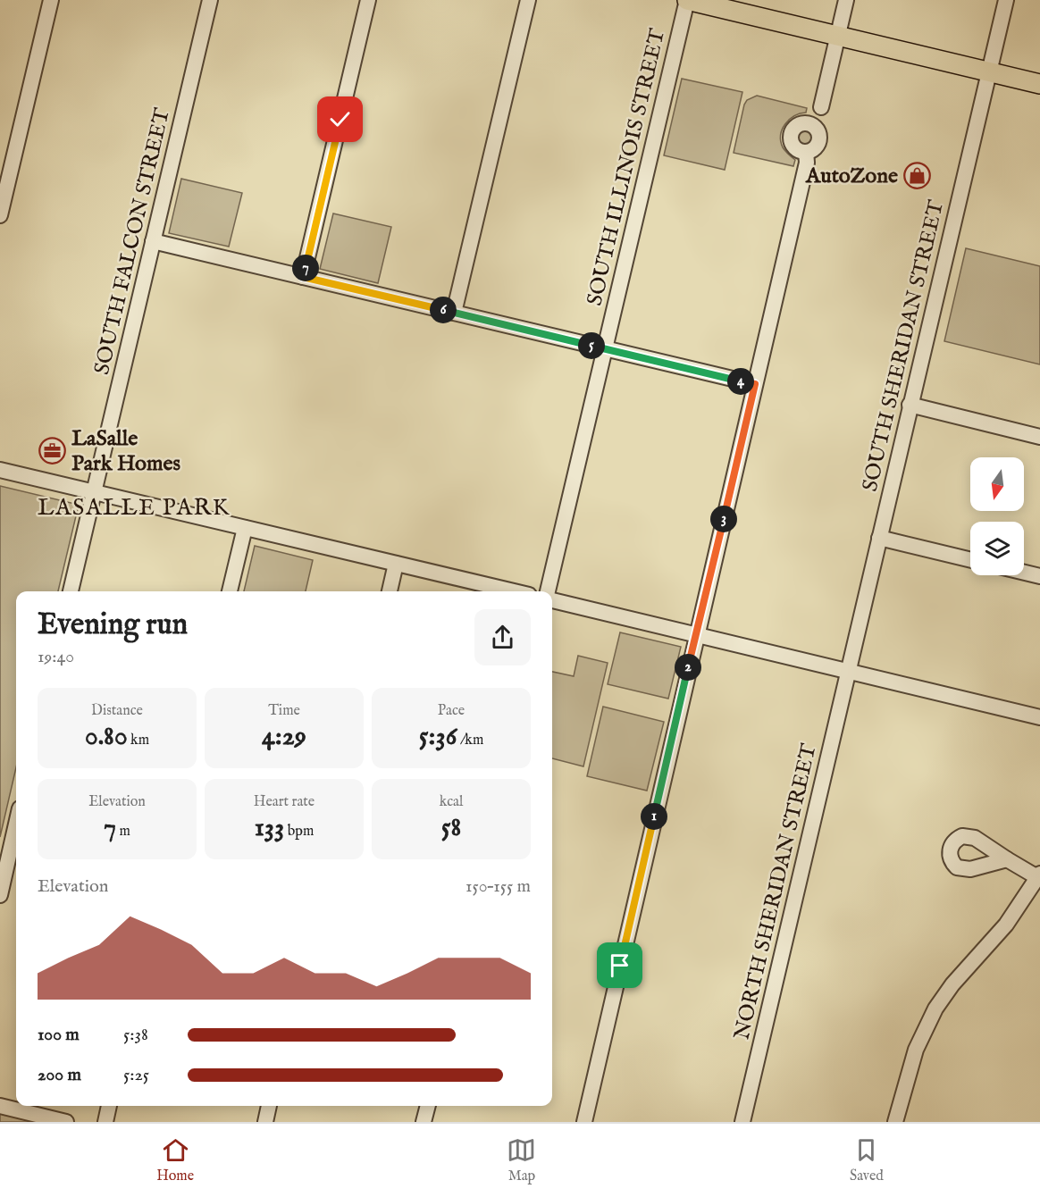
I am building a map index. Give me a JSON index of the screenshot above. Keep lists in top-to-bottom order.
{
  "streets": {
    "street": [
      "SOUTH ILLINOIS STREET",
      "SOUTH FALCON STREET",
      "SOUTH SHERIDAN STREET",
      "NORTH SHERIDAN STREET"
    ]
  },
  "crossings": [
    ["SOUTH SHERIDAN STREET", "NORTH SHERIDAN STREET"]
  ],
  "districts": ["LASALLE PARK"],
  "places": {
    "shop": ["AutoZone"],
    "office": ["LaSalle Park Homes"]
  },
  "north": "bottom",
  "page": {
    "pins": [
      "7",
      "6",
      "5",
      "4",
      "3",
      "2",
      "1"
    ],
    "heading": ["Evening run", "19:40"],
    "stats": [
      ["Distance", "0.80 km"],
      ["Time", "4:29"],
      ["Pace", "5:36 /km"],
      ["Elevation", "7 m"],
      ["Heart rate", "133 bpm"],
      ["kcal", "58"]
    ],
    "chart": ["Elevation", "150–155 m"],
    "list": [
      {
        "name": "100 m",
        "note": "5:38"
      },
      {
        "name": "200 m",
        "note": "5:25"
      }
    ],
    "tabs": ["Home", "Map", "Saved"]
  }
}
